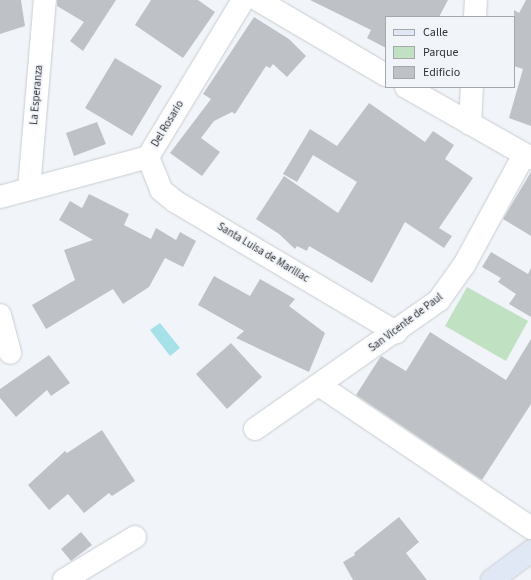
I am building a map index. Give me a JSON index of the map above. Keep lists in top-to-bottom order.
{
  "streets": {
    "street": [
      "La Esperanza",
      "Del Rosario",
      "Santa Luisa de Marillac",
      "San Vicente de Paul"
    ]
  },
  "crossings": [
    ["La Esperanza", "Del Rosario"],
    ["Del Rosario", "Santa Luisa de Marillac"],
    ["Santa Luisa de Marillac", "San Vicente de Paul"]
  ],
  "legend": ["Calle", "Parque", "Edificio"]
}
